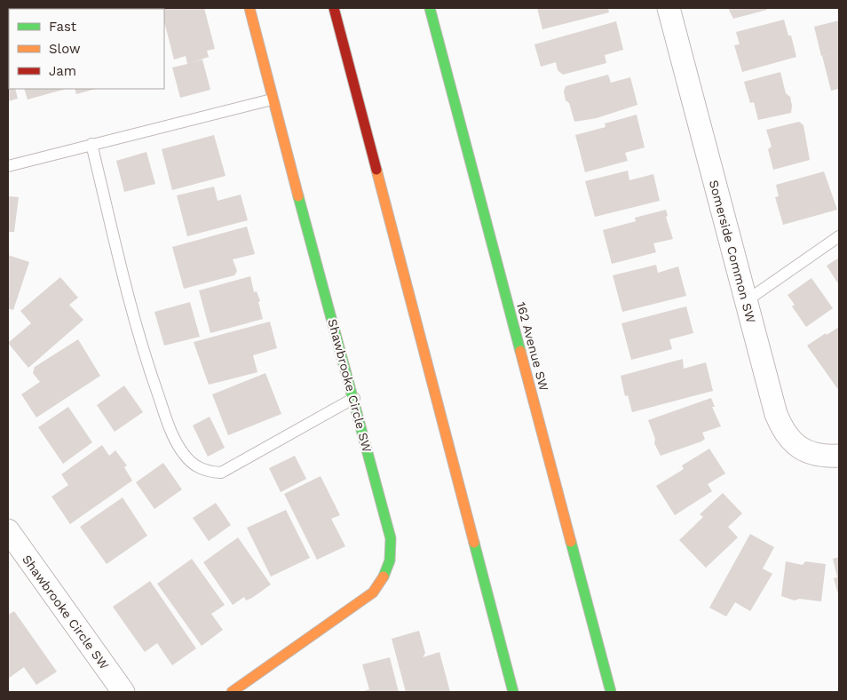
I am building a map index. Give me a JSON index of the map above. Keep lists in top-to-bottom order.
{
  "streets": {
    "main road": ["162 Avenue SW", "Shawbrooke Circle SW"],
    "street": ["Somerside Common SW"]
  },
  "legend": ["Fast", "Slow", "Jam"]
}
